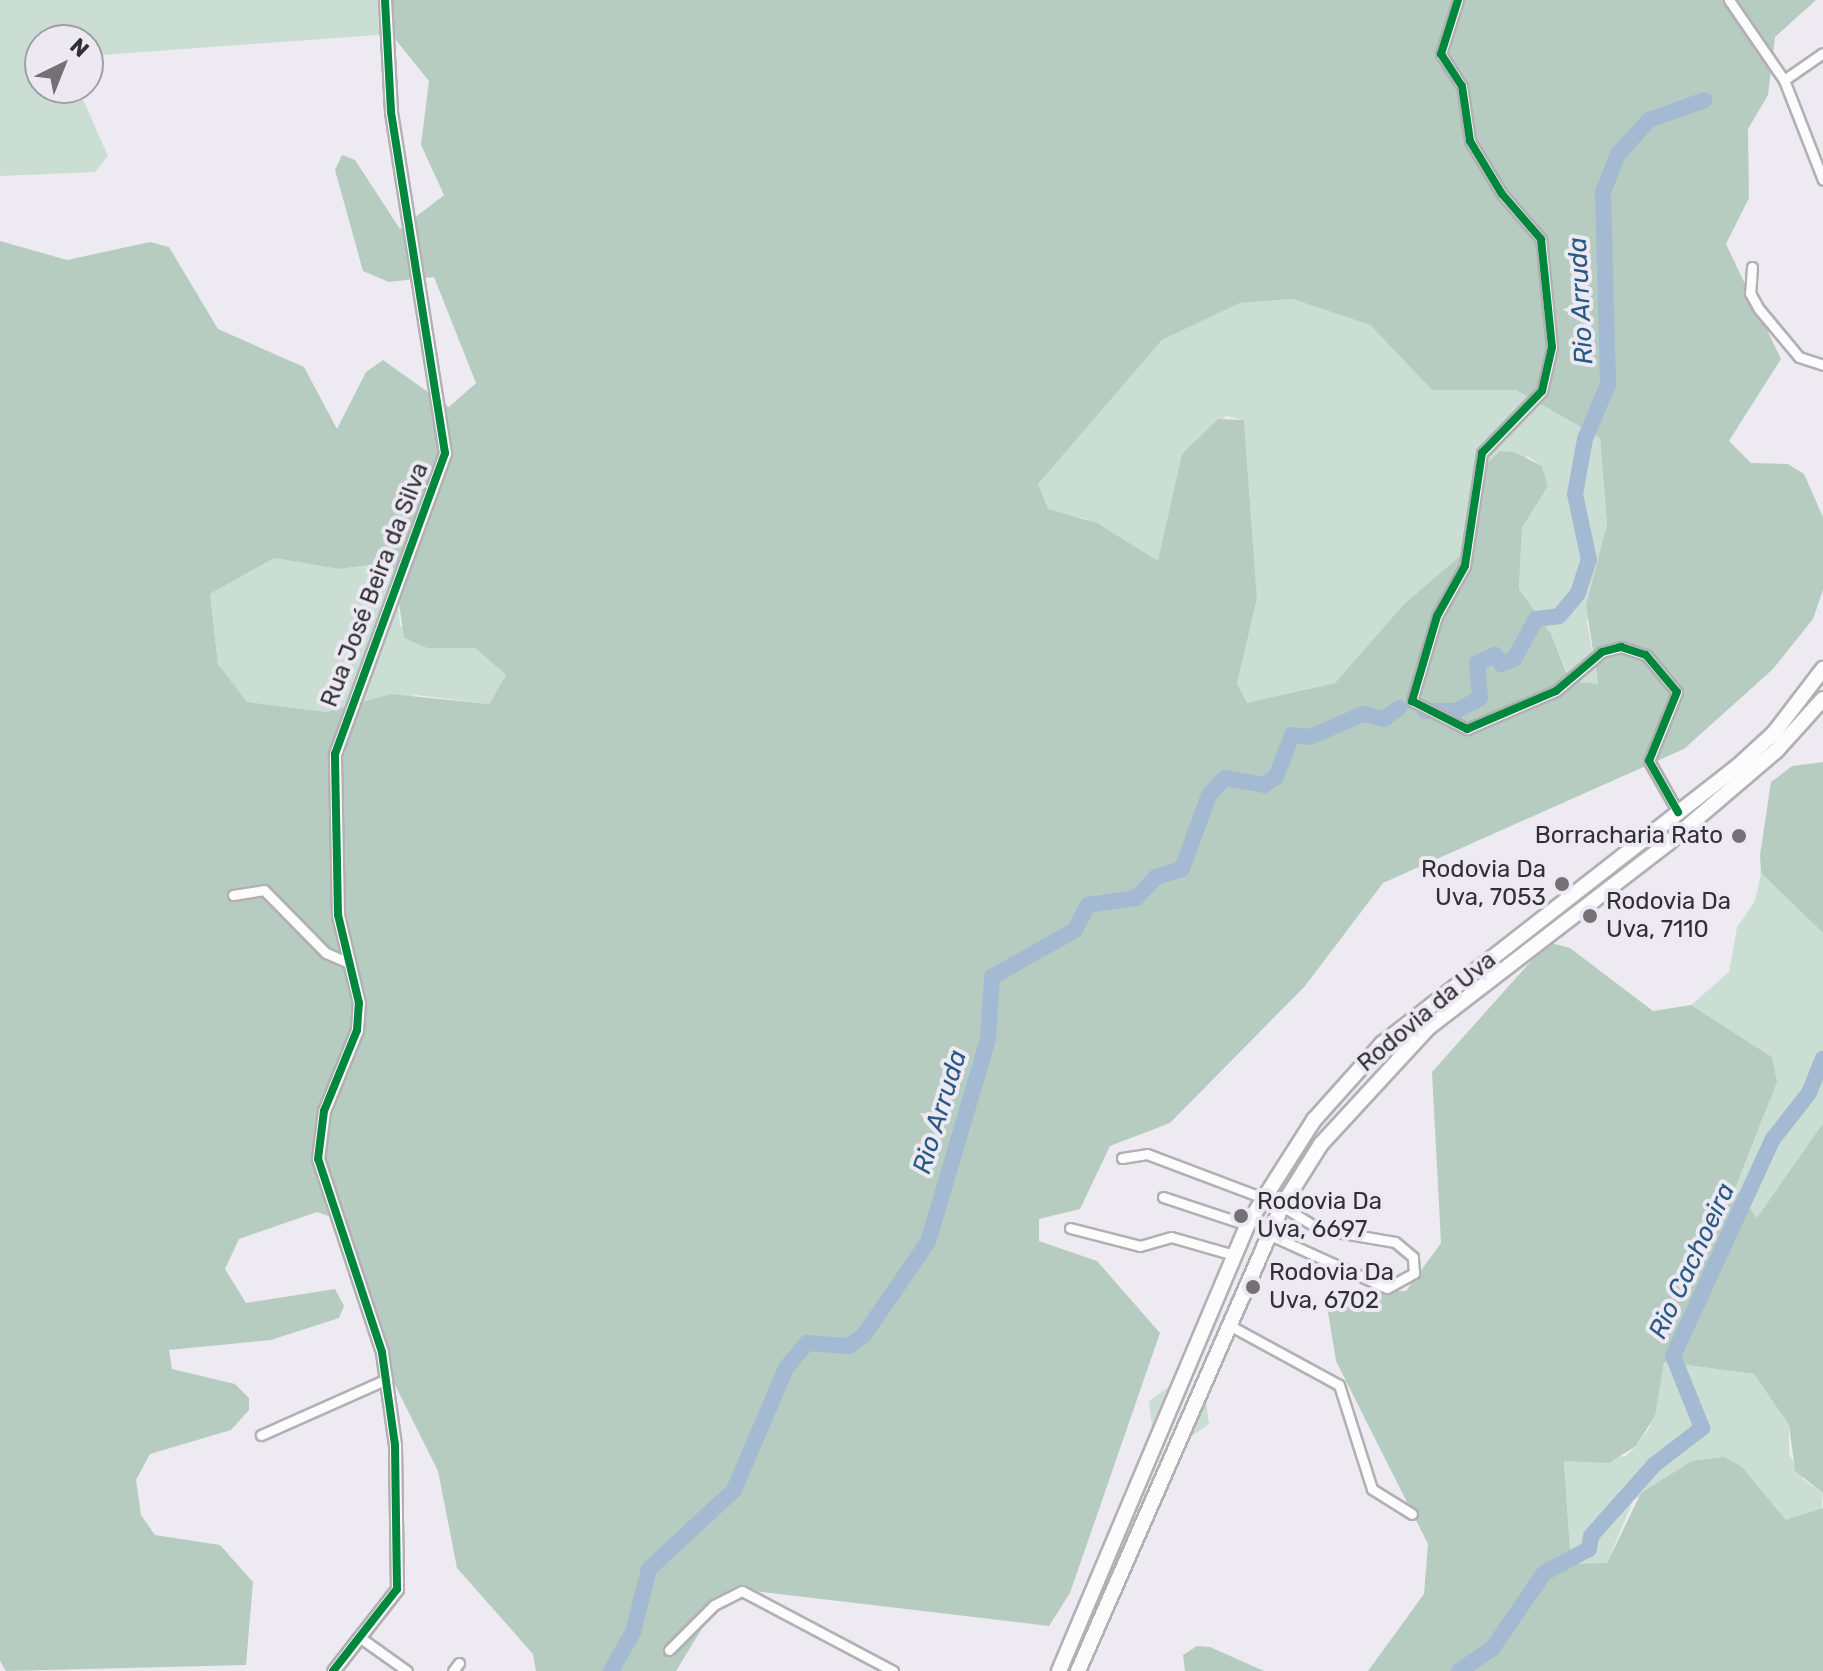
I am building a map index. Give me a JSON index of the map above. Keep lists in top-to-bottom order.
{
  "streets": {
    "main road": ["Rodovia da Uva"],
    "street": ["Rua José Beira da Silva"]
  },
  "water": ["Rio Arruda", "Rio Cachoeira"],
  "places": [
    "Borracharia Rato",
    "Rodovia Da Uva, 7053",
    "Rodovia Da Uva, 7110",
    "Rodovia Da Uva, 6697",
    "Rodovia Da Uva, 6702"
  ],
  "north": "top right"
}
